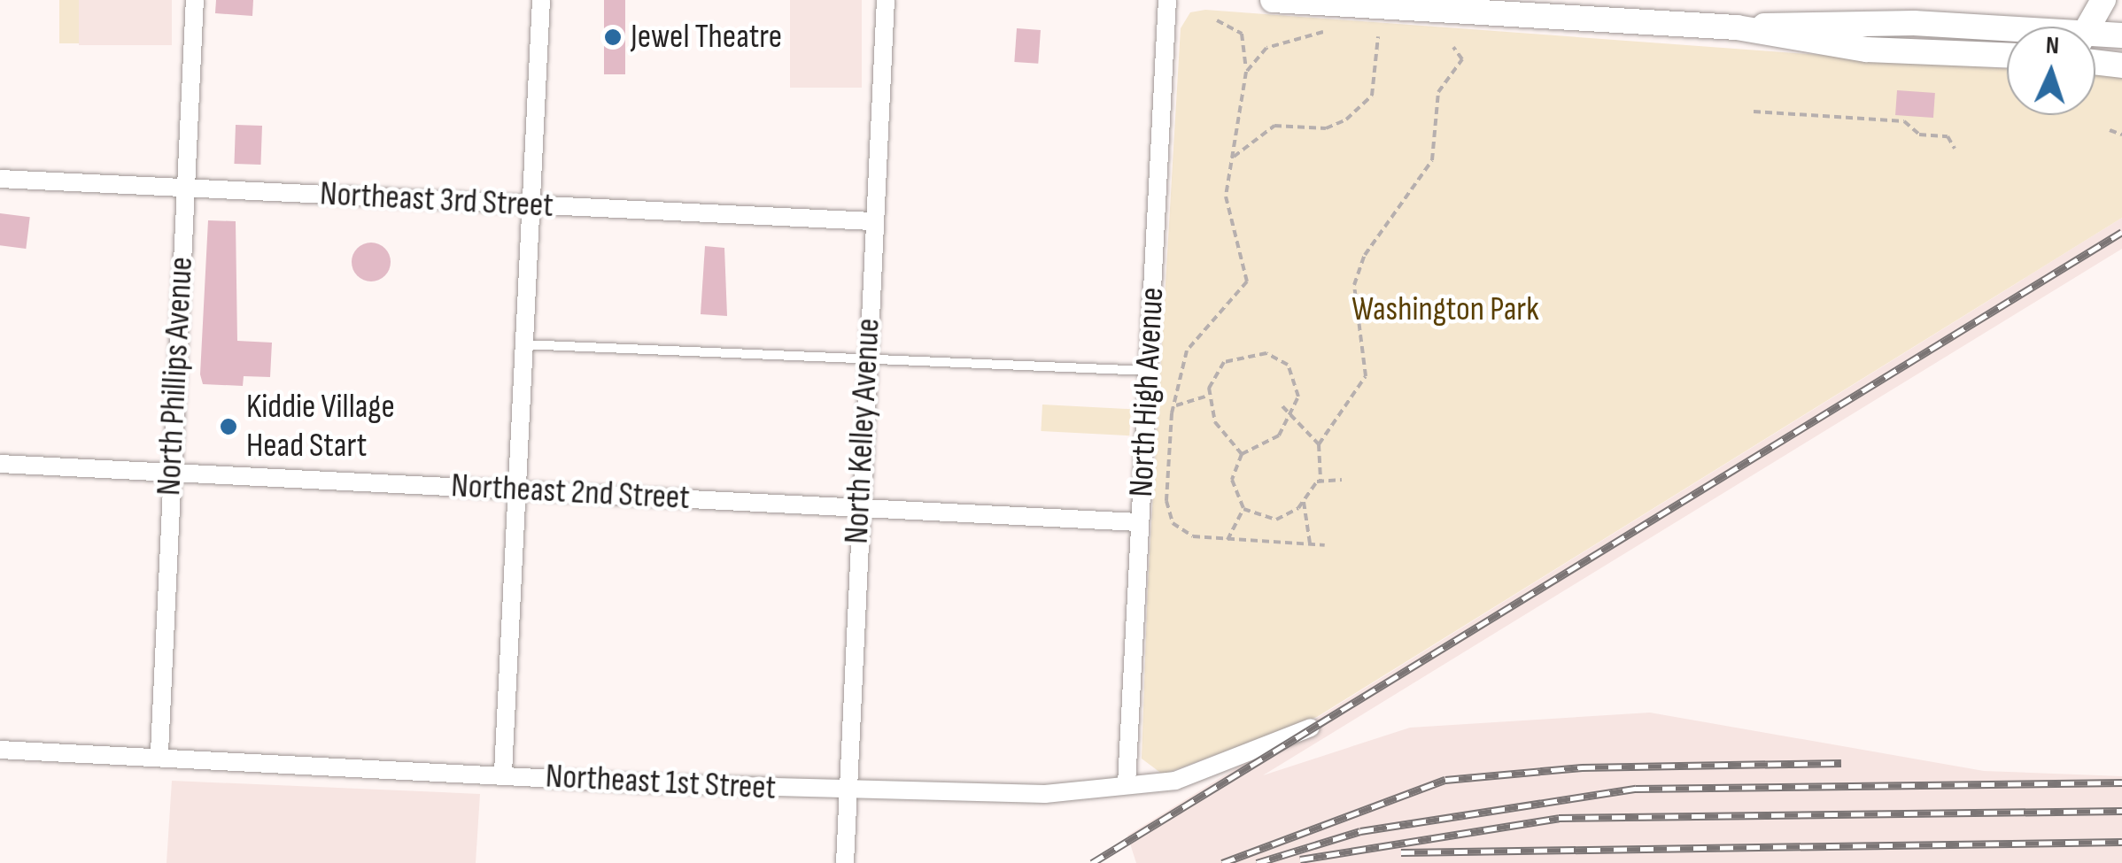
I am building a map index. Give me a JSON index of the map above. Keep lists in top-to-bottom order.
{
  "streets": {
    "street": [
      "Northeast 3rd Street",
      "North Phillips Avenue",
      "North High Avenue",
      "North Kelley Avenue",
      "Northeast 2nd Street",
      "Northeast 1st Street"
    ]
  },
  "crossings": [
    ["Northeast 3rd Street", "North Phillips Avenue"],
    ["Northeast 3rd Street", "North Kelley Avenue"],
    ["North Phillips Avenue", "Northeast 2nd Street"],
    ["North Phillips Avenue", "Northeast 1st Street"],
    ["North High Avenue", "Northeast 2nd Street"],
    ["North High Avenue", "Northeast 1st Street"],
    ["North Kelley Avenue", "Northeast 2nd Street"],
    ["North Kelley Avenue", "Northeast 1st Street"]
  ],
  "parks": ["Washington Park"],
  "places": ["Jewel Theatre", "Kiddie Village Head Start"],
  "north": "top"
}
